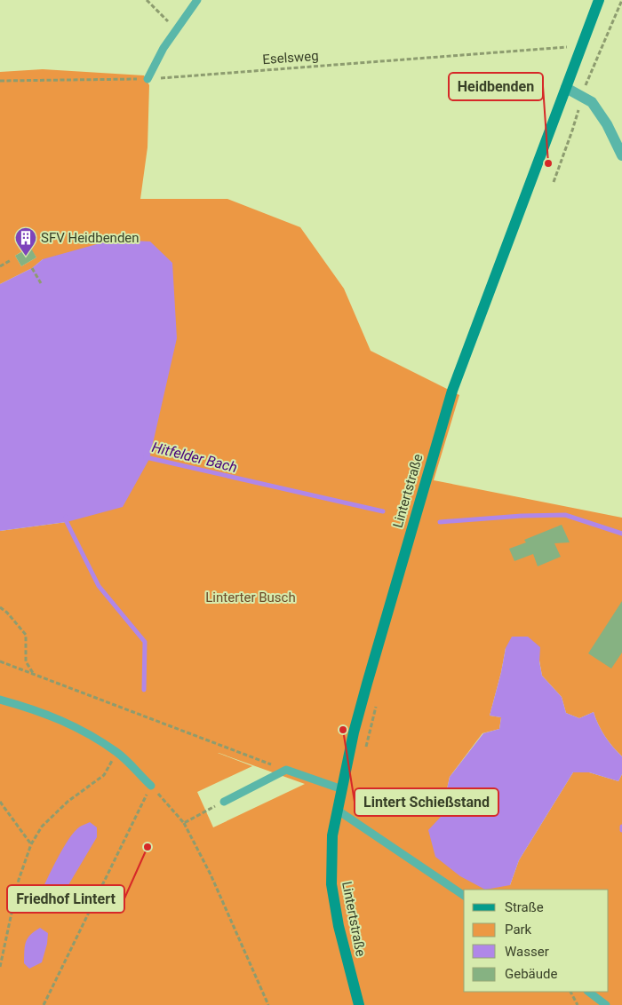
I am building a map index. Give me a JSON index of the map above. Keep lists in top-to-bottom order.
{
  "streets": {
    "main road": ["Lintertstraße"],
    "path": ["Eselsweg"]
  },
  "crossings": [
    ["Eselsweg", "Lintertstraße"]
  ],
  "water": ["Hitfelder Bach"],
  "parks": ["Linterter Busch"],
  "places": {
    "other": ["Heidbenden", "Lintert Schießstand", "Friedhof Lintert"],
    "building": ["SFV Heidbenden"]
  },
  "legend": [
    "Straße",
    "Park",
    "Wasser",
    "Gebäude"
  ]
}
